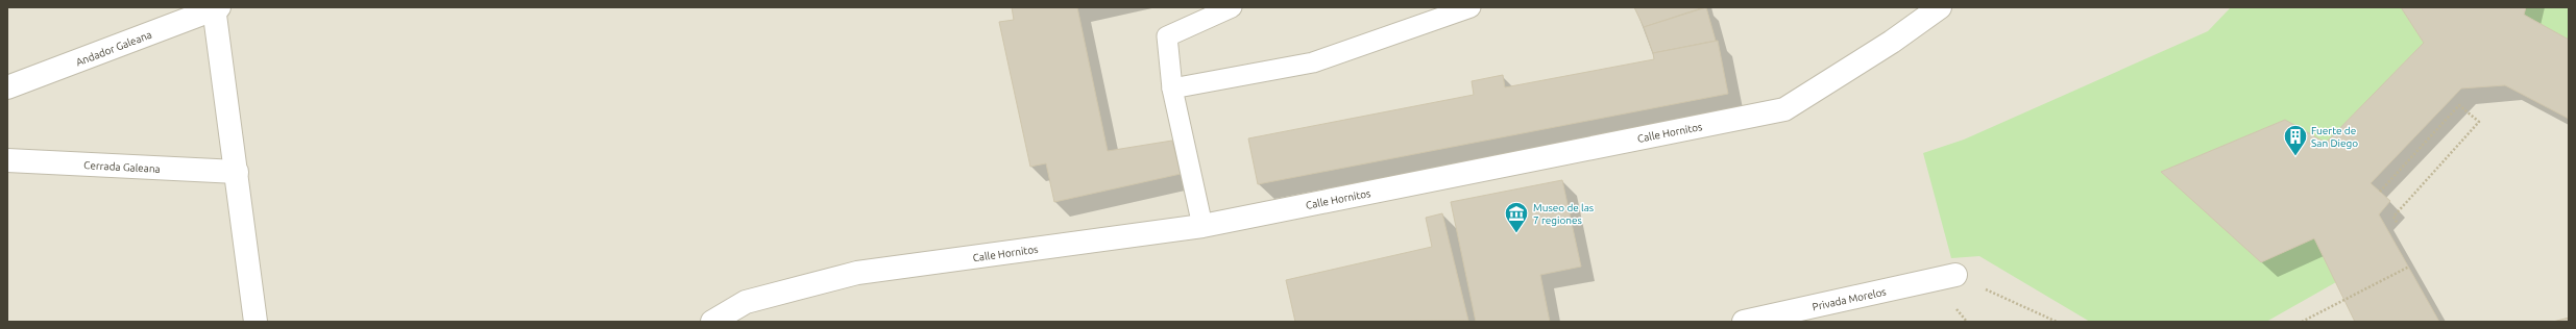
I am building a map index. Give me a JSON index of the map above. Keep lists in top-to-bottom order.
{
  "streets": {
    "street": [
      "Andador Galeana",
      "Calle Hornitos",
      "Cerrada Galeana",
      "Privada Morelos"
    ]
  },
  "places": {
    "building": ["Fuerte de San Diego"],
    "museum": ["Museo de las 7 regiones"]
  }
}
